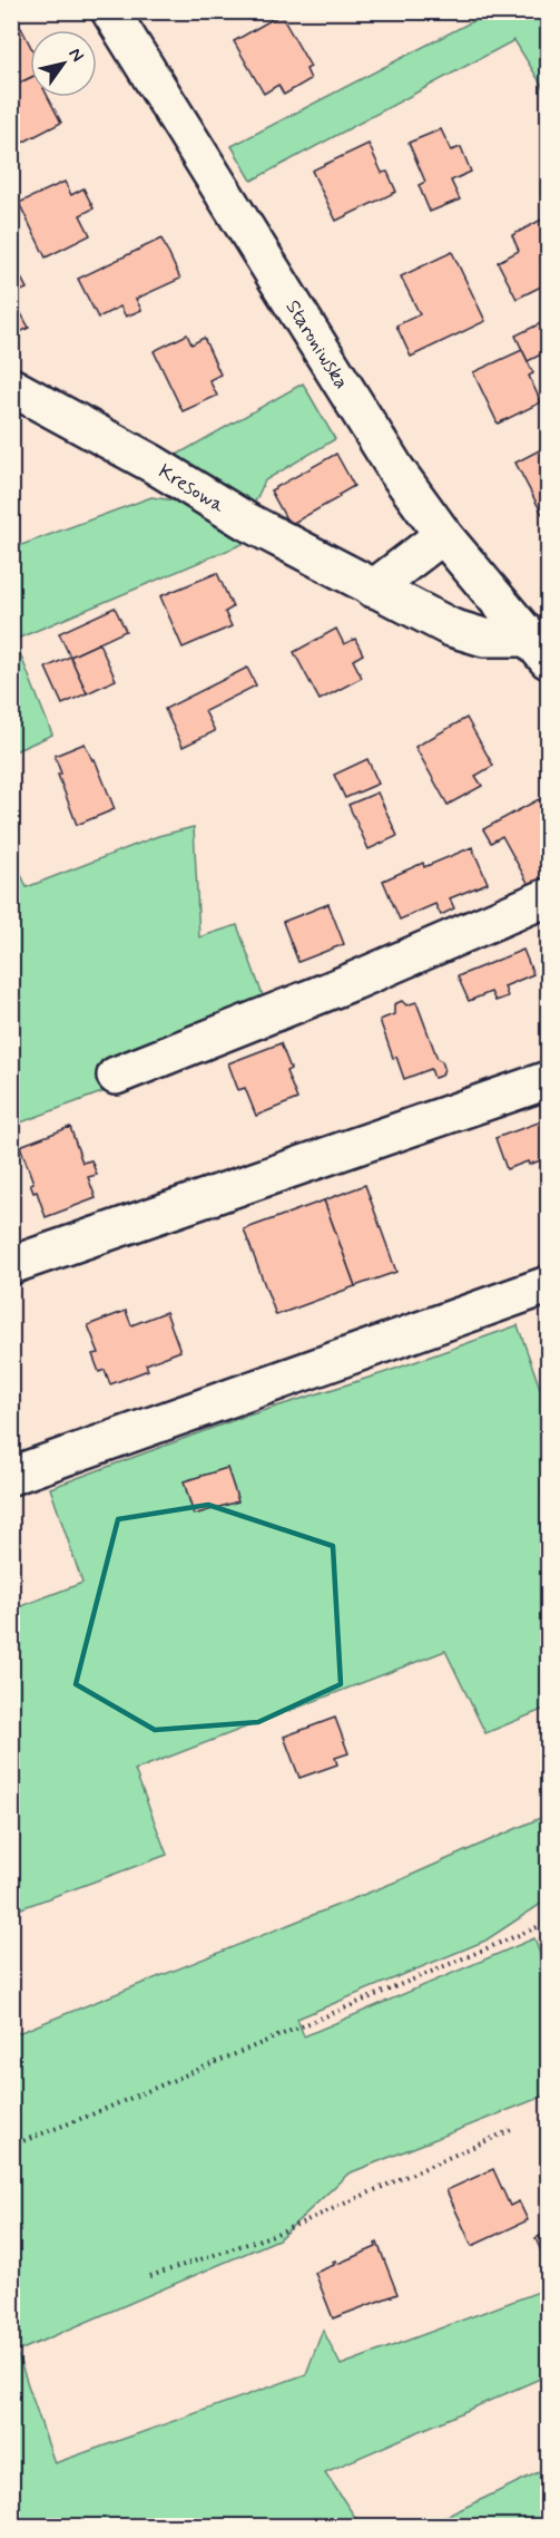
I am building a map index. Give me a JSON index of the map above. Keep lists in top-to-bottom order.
{
  "streets": {
    "street": ["Staroniwska", "Kresowa"]
  },
  "crossings": [
    ["Staroniwska", "Kresowa"]
  ],
  "north": "top right"
}
